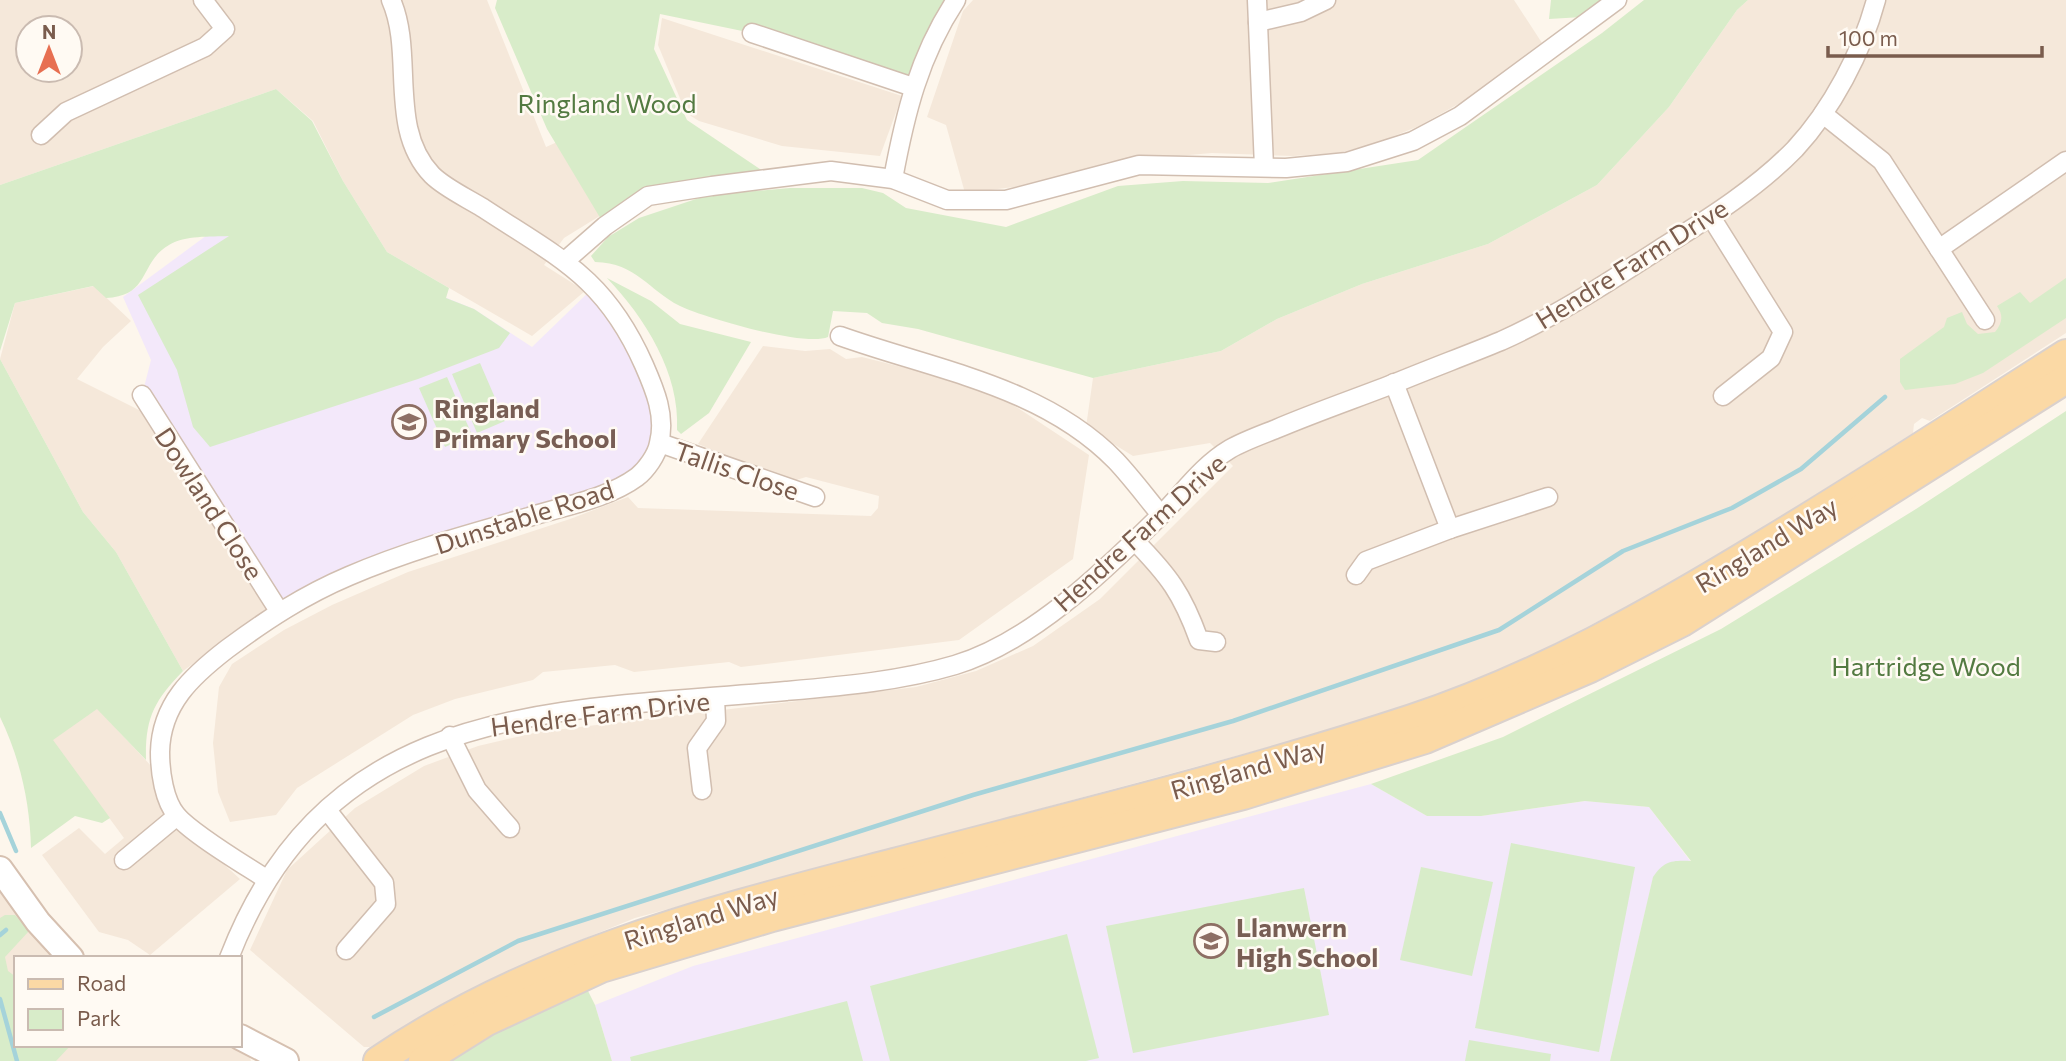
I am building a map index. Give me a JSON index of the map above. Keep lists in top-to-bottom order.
{
  "streets": {
    "main road": ["Ringland Way"],
    "street": [
      "Hendre Farm Drive",
      "Tallis Close",
      "Dowland Close",
      "Dunstable Road"
    ]
  },
  "crossings": [
    ["Tallis Close", "Dunstable Road"],
    ["Dowland Close", "Dunstable Road"]
  ],
  "parks": ["Ringland Wood", "Hartridge Wood"],
  "places": {
    "school or university": ["Ringland Primary School", "Llanwern High School"]
  },
  "legend": ["Road", "Park"],
  "scale_bar": "100 m",
  "north": "top"
}
